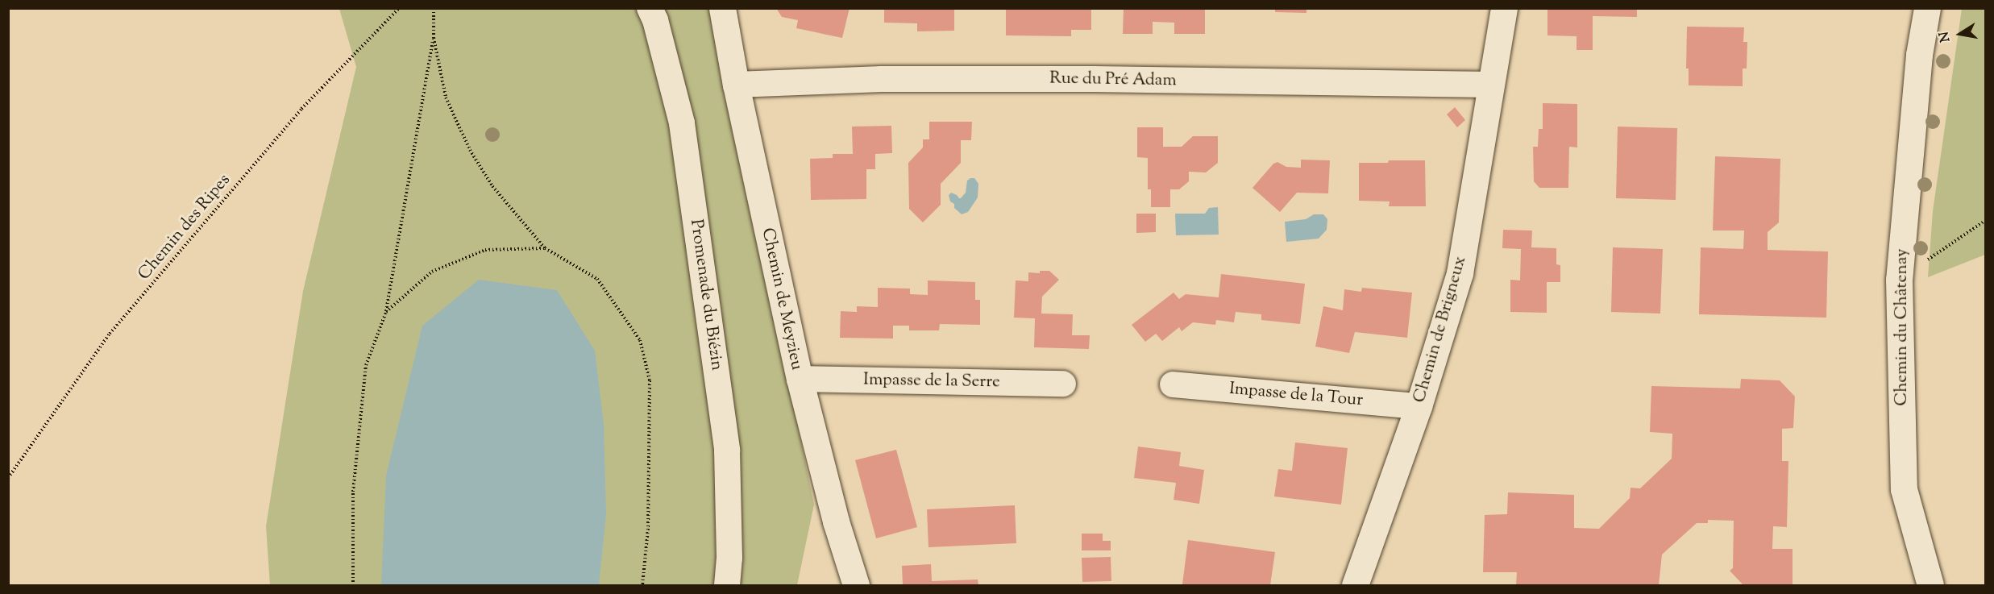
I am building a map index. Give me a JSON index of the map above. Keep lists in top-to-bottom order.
{
  "streets": {
    "street": [
      "Rue du Pré Adam",
      "Promenade du Biézin",
      "Chemin de Meyzieu",
      "Chemin du Châtenay",
      "Chemin de Brigneux",
      "Impasse de la Serre",
      "Impasse de la Tour"
    ],
    "path": ["Chemin des Ripes"]
  },
  "crossings": [
    ["Rue du Pré Adam", "Chemin de Meyzieu"],
    ["Rue du Pré Adam", "Chemin de Brigneux"],
    ["Chemin de Meyzieu", "Impasse de la Serre"],
    ["Chemin de Brigneux", "Impasse de la Tour"]
  ],
  "north": "left"
}
